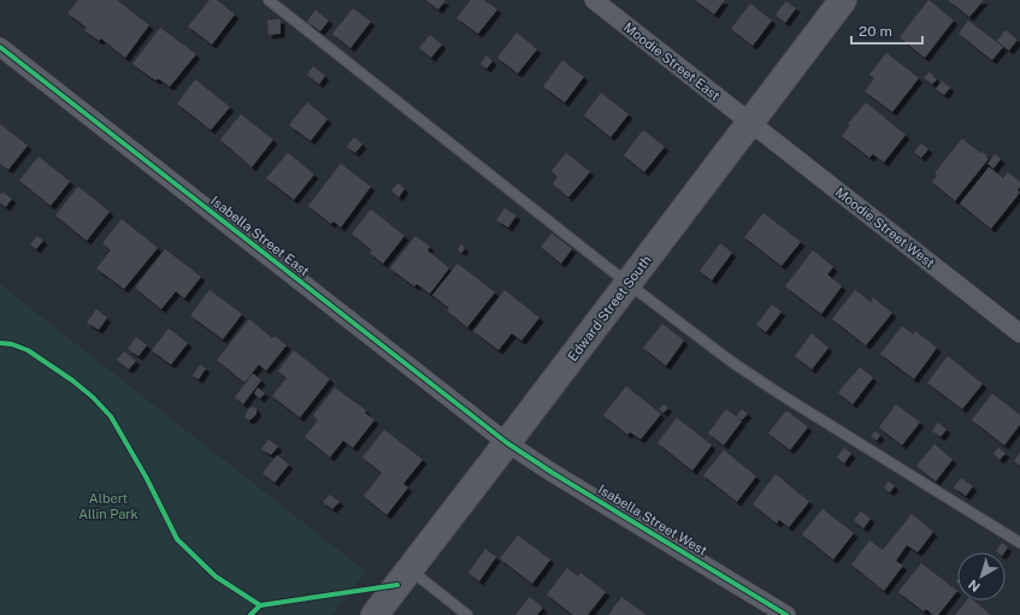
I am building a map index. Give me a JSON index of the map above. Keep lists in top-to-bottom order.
{
  "streets": {
    "main road": ["Edward Street South"],
    "street": [
      "Moodie Street East",
      "Moodie Street West",
      "Isabella Street East",
      "Isabella Street West"
    ]
  },
  "crossings": [
    ["Moodie Street East", "Moodie Street West"],
    ["Moodie Street East", "Edward Street South"],
    ["Moodie Street West", "Edward Street South"],
    ["Isabella Street East", "Edward Street South"],
    ["Isabella Street East", "Isabella Street West"],
    ["Edward Street South", "Isabella Street West"]
  ],
  "parks": ["Albert Allin Park"],
  "scale_bar": "20 m",
  "north": "bottom left"
}
